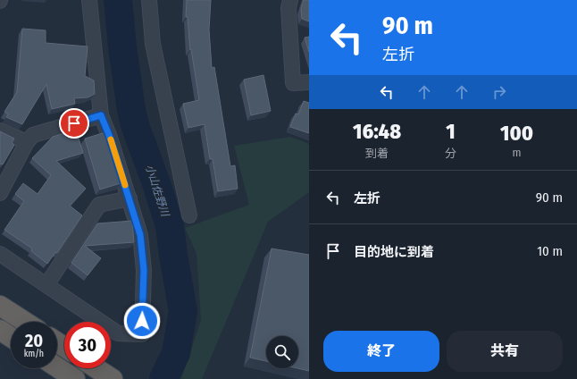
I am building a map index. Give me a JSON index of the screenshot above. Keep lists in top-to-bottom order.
{
  "water": ["小山佐野川"],
  "page": {
    "turn": ["90 m", "左折"],
    "eta": [
      "16:48",
      "到着",
      "1",
      "分",
      "100",
      "m"
    ],
    "list": [
      {
        "name": "左折",
        "value": "90 m"
      },
      {
        "name": "目的地に到着",
        "value": "10 m"
      }
    ],
    "speed": "20 km/h",
    "limit": "30",
    "buttons": ["終了", "共有"]
  }
}
